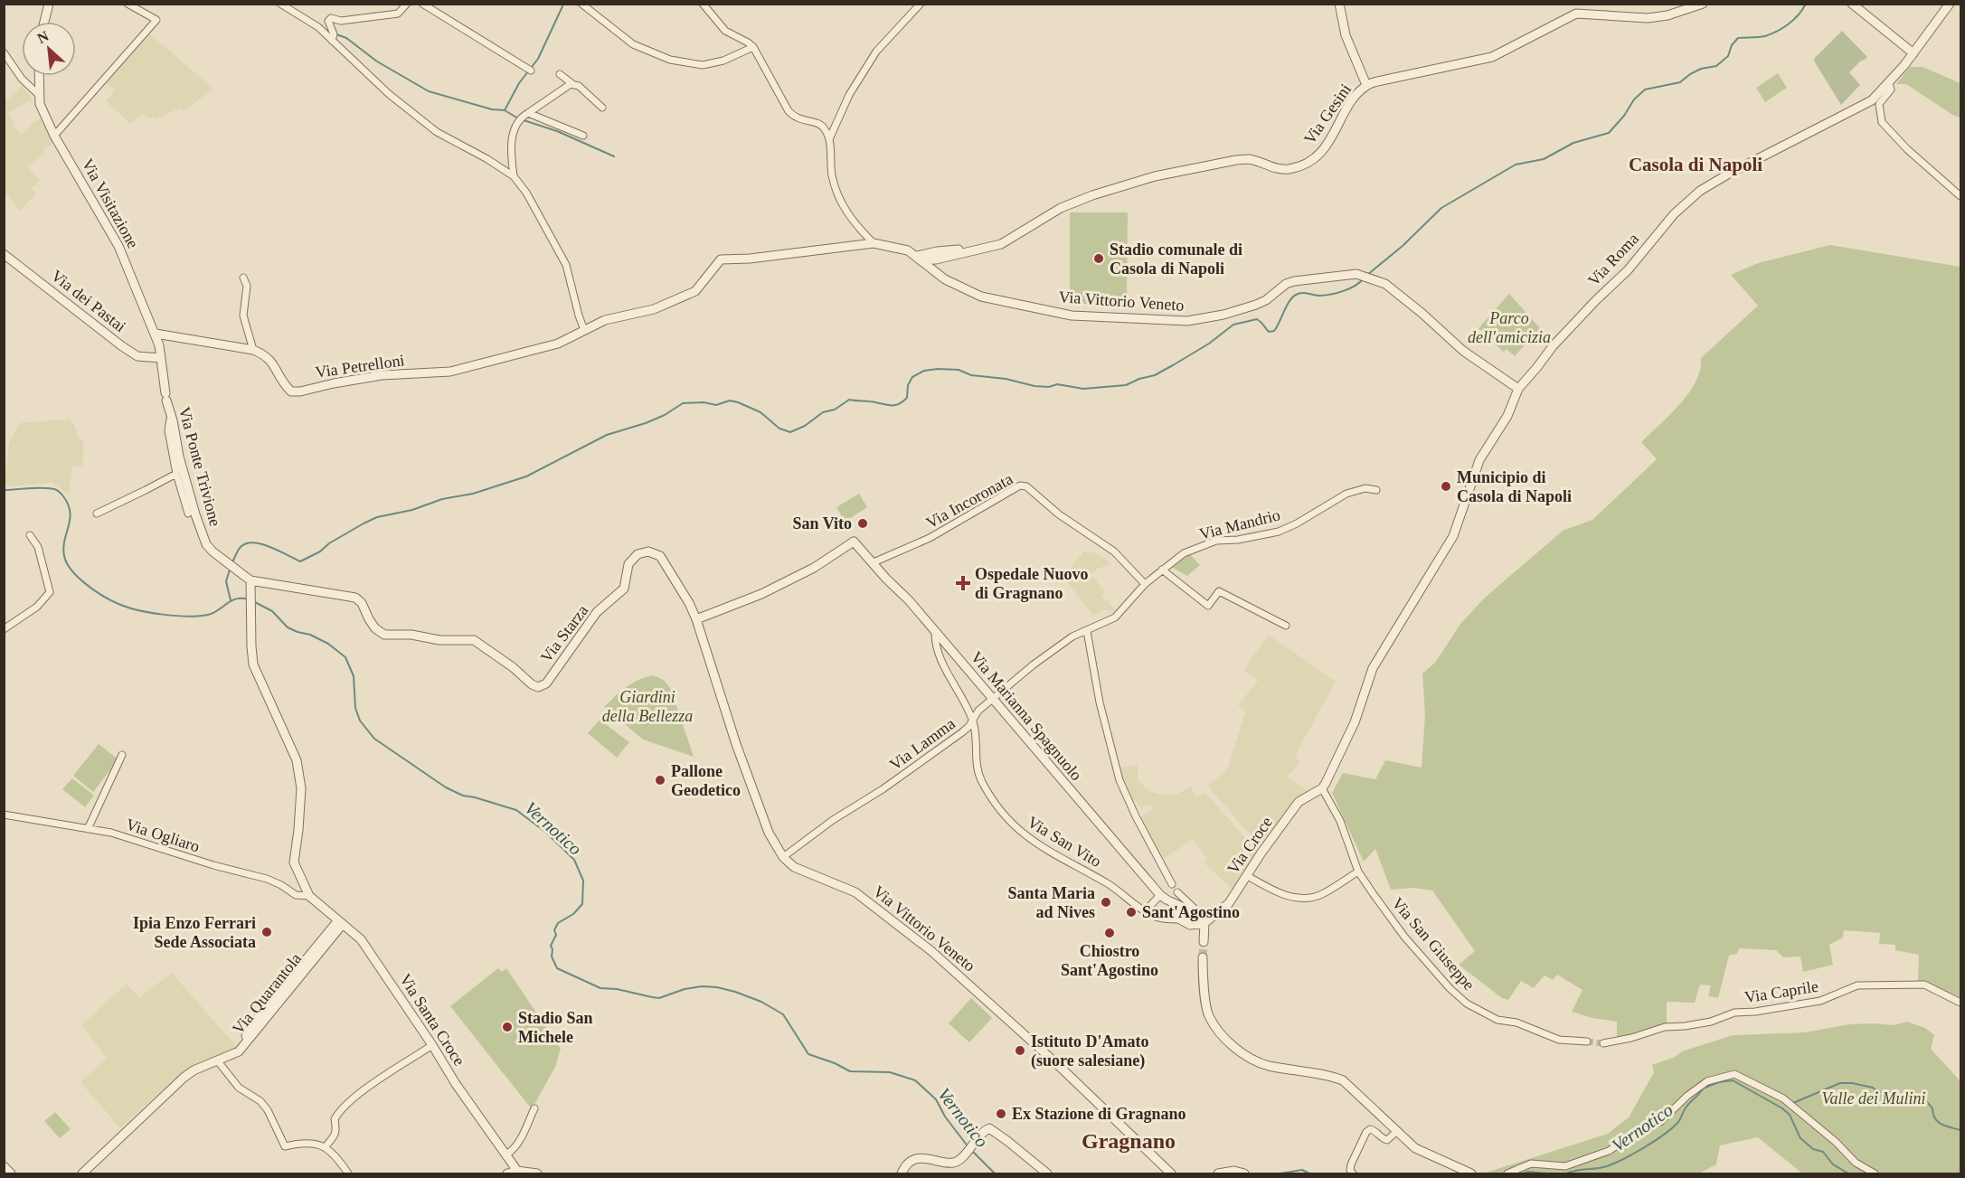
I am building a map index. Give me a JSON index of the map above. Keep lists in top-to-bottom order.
{
  "streets": {
    "street": [
      "Via Gesini",
      "Via Visitazione",
      "Via Roma",
      "Via dei Pastai",
      "Via Vittorio Veneto",
      "Via Petrelloni",
      "Via Ponte Trivione",
      "Via Incoronata",
      "Via Mandrio",
      "Via Starza",
      "Via Marianna Spagnuolo",
      "Via Lamma",
      "Via Ogliaro",
      "Via San Vito",
      "Via Croce",
      "Via San Giuseppe",
      "Via Caprile",
      "Via Quarantola",
      "Via Santa Croce"
    ]
  },
  "crossings": [
    ["Via Visitazione", "Via dei Pastai"],
    ["Via Visitazione", "Via Petrelloni"],
    ["Via Visitazione", "Via Ponte Trivione"],
    ["Via Roma", "Via Vittorio Veneto"],
    ["Via Roma", "Via Croce"],
    ["Via Roma", "Via San Giuseppe"],
    ["Via dei Pastai", "Via Ponte Trivione"],
    ["Via Vittorio Veneto", "Via Petrelloni"],
    ["Via Vittorio Veneto", "Via Starza"],
    ["Via Vittorio Veneto", "Via Lamma"],
    ["Via Ponte Trivione", "Via Starza"],
    ["Via Incoronata", "Via Mandrio"],
    ["Via Incoronata", "Via Marianna Spagnuolo"],
    ["Via Incoronata", "Via Lamma"],
    ["Via Mandrio", "Via Lamma"],
    ["Via Marianna Spagnuolo", "Via Lamma"],
    ["Via Marianna Spagnuolo", "Via San Vito"],
    ["Via Lamma", "Via San Vito"],
    ["Via Ogliaro", "Via Santa Croce"],
    ["Via Croce", "Via San Giuseppe"],
    ["Via Quarantola", "Via Santa Croce"]
  ],
  "districts": ["Casola di Napoli", "Gragnano"],
  "water": ["Vernotico"],
  "parks": ["Parco dell'amicizia", "Giardini della Bellezza", "Valle dei Mulini"],
  "places": {
    "other": [
      "Stadio comunale di Casola di Napoli",
      "Municipio di Casola di Napoli",
      "San Vito",
      "Pallone Geodetico",
      "Santa Maria ad Nives",
      "Sant'Agostino",
      "Ipia Enzo Ferrari Sede Associata",
      "Chiostro Sant'Agostino",
      "Stadio San Michele",
      "Istituto D'Amato (suore salesiane)",
      "Ex Stazione di Gragnano"
    ],
    "health": ["Ospedale Nuovo di Gragnano"]
  },
  "north": "top left"
}
